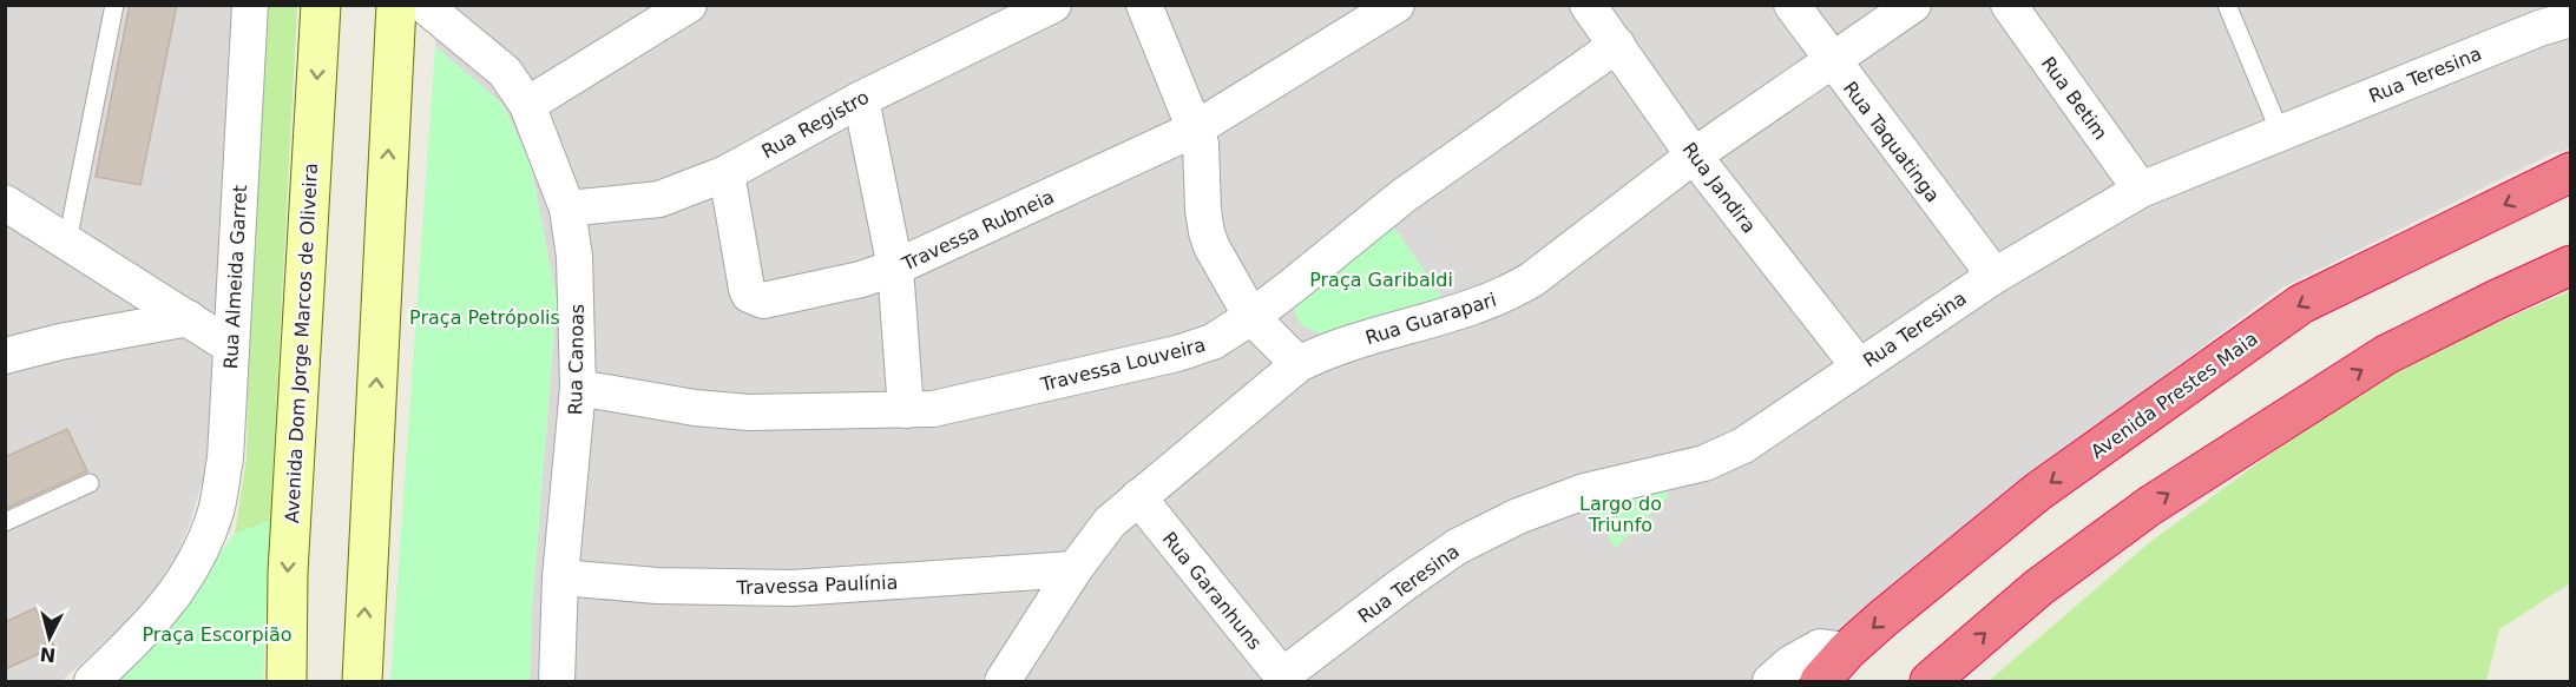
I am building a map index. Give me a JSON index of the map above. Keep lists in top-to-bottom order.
{
  "streets": {
    "highway": ["Avenida Prestes Maia"],
    "main road": ["Avenida Dom Jorge Marcos de Oliveira"],
    "street": [
      "Rua Teresina",
      "Rua Betim",
      "Rua Registro",
      "Rua Taquatinga",
      "Rua Jandira",
      "Travessa Rubneia",
      "Rua Almeida Garret",
      "Rua Guarapari",
      "Rua Canoas",
      "Travessa Louveira",
      "Travessa Paulínia",
      "Rua Garanhuns"
    ]
  },
  "crossings": [
    ["Rua Teresina", "Rua Betim"],
    ["Rua Teresina", "Rua Taquatinga"],
    ["Rua Teresina", "Rua Jandira"],
    ["Rua Teresina", "Rua Garanhuns"],
    ["Rua Registro", "Travessa Rubneia"],
    ["Rua Registro", "Rua Canoas"],
    ["Rua Taquatinga", "Rua Guarapari"],
    ["Rua Jandira", "Rua Guarapari"],
    ["Rua Jandira", "Travessa Louveira"],
    ["Rua Guarapari", "Travessa Paulínia"],
    ["Rua Guarapari", "Rua Garanhuns"],
    ["Rua Canoas", "Travessa Louveira"],
    ["Rua Canoas", "Travessa Paulínia"]
  ],
  "parks": [
    "Praça Garibaldi",
    "Praça Petrópolis",
    "Largo do Triunfo",
    "Praça Escorpião"
  ],
  "north": "bottom"
}
